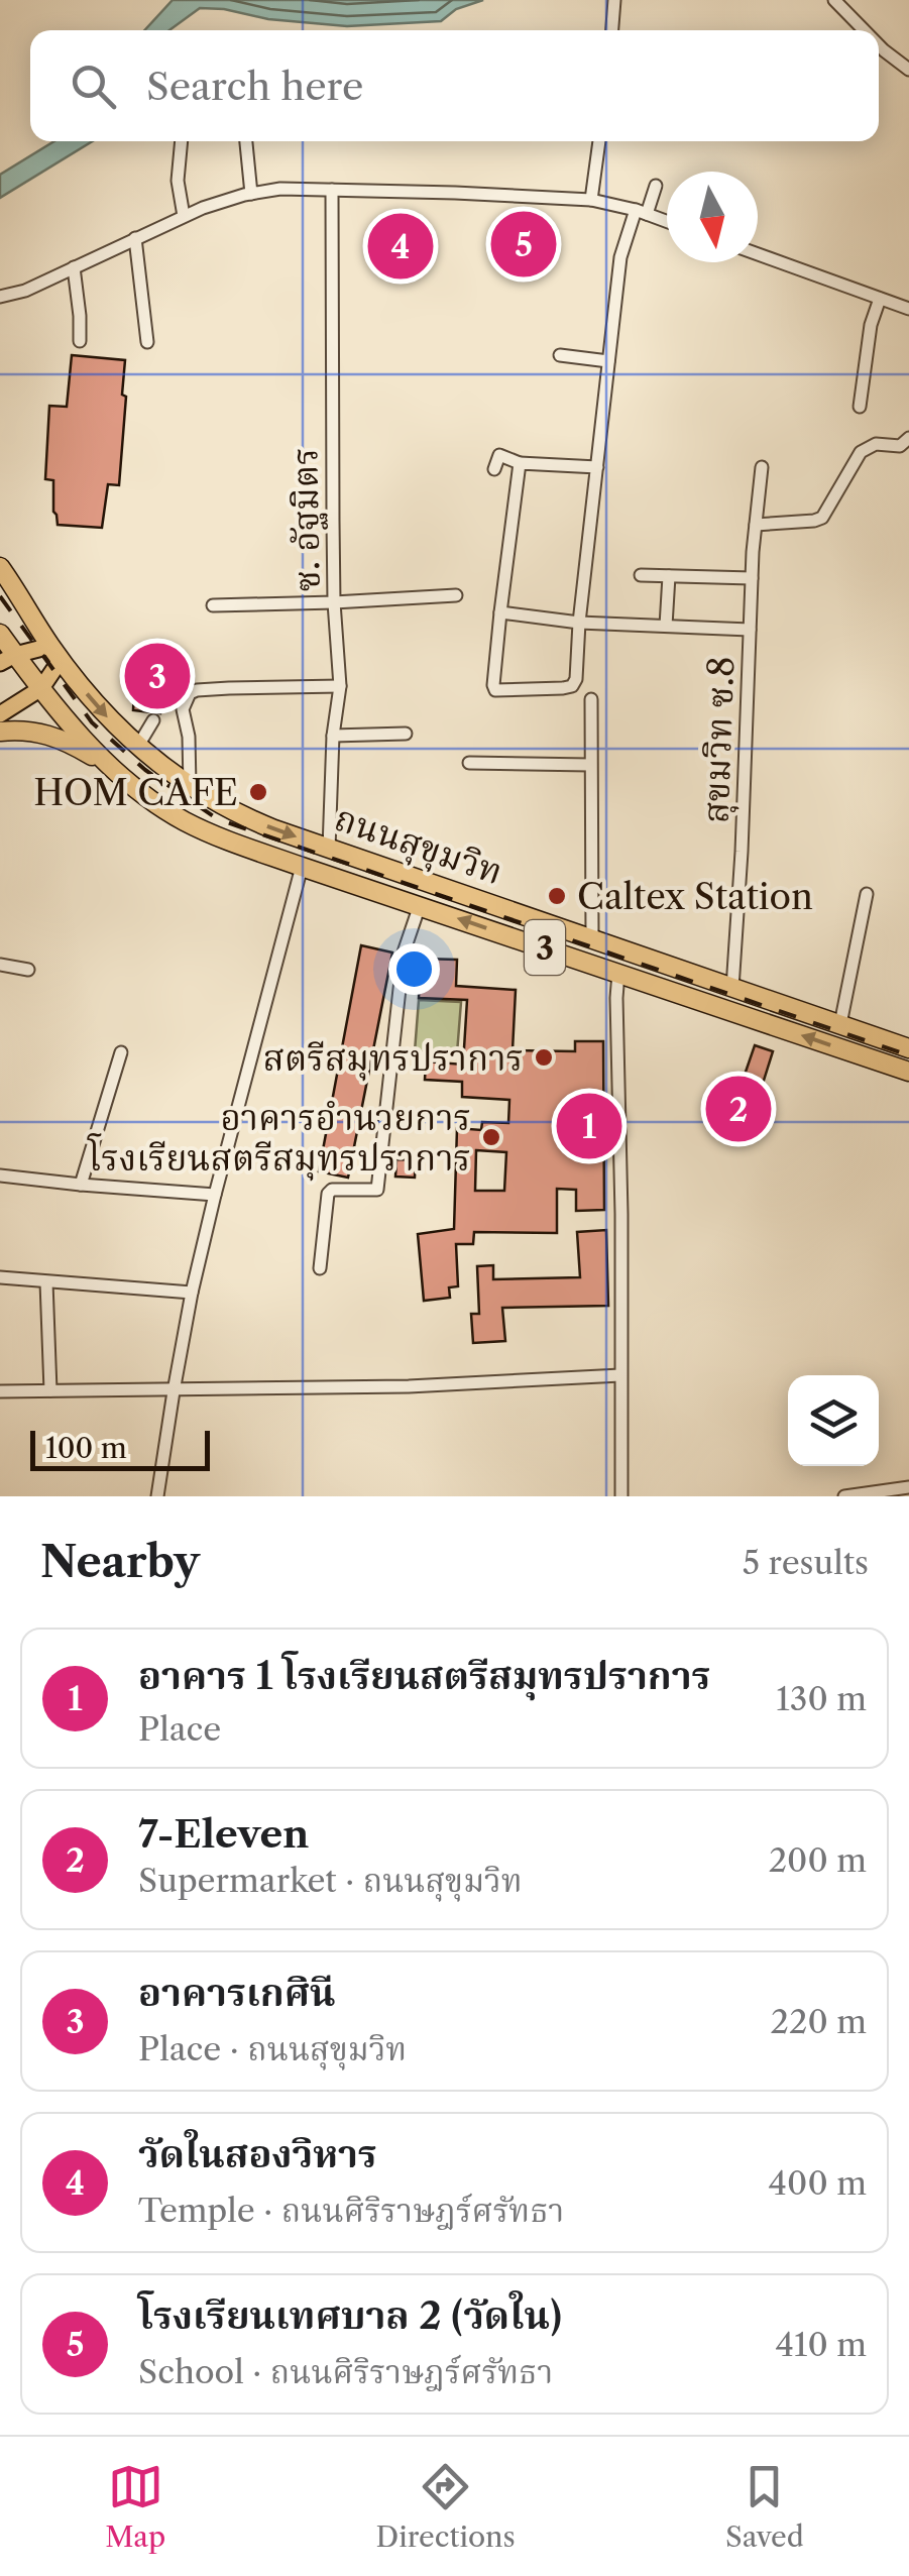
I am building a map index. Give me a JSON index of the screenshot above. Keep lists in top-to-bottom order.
{
  "streets": {
    "highway": ["ถนนสุขุมวิท", "3"],
    "street": ["ซ. อัฐมิตร", "สุขมวิท ซ.8"]
  },
  "crossings": [
    ["ซ. อัฐมิตร", "ถนนสุขุมวิท"],
    ["สุขมวิท ซ.8", "ถนนสุขุมวิท"]
  ],
  "places": [
    "HOM CAFE",
    "Caltex Station",
    "สตรีสมุทรปราการ",
    "อาคารอำนวยการ โรงเรียนสตรีสมุทรปราการ"
  ],
  "scale_bar": "100 m",
  "north": "bottom",
  "page": {
    "search": "Search here",
    "pins": [
      "5",
      "4",
      "3",
      "2",
      "1"
    ],
    "scale": "100 m",
    "heading": ["Nearby", "5 results"],
    "list": [
      {
        "mark": "1",
        "name": "อาคาร 1 โรงเรียนสตรีสมุทรปราการ",
        "note": "Place",
        "value": "130 m"
      },
      {
        "mark": "2",
        "name": "7-Eleven",
        "note": "Supermarket · ถนนสุขุมวิท",
        "value": "200 m"
      },
      {
        "mark": "3",
        "name": "อาคารเกศินี",
        "note": "Place · ถนนสุขุมวิท",
        "value": "220 m"
      },
      {
        "mark": "4",
        "name": "วัดในสองวิหาร",
        "note": "Temple · ถนนศิริราษฎร์ศรัทธา",
        "value": "400 m"
      },
      {
        "mark": "5",
        "name": "โรงเรียนเทศบาล 2 (วัดใน)",
        "note": "School · ถนนศิริราษฎร์ศรัทธา",
        "value": "410 m"
      }
    ],
    "nav": ["Map", "Directions", "Saved"]
  }
}
